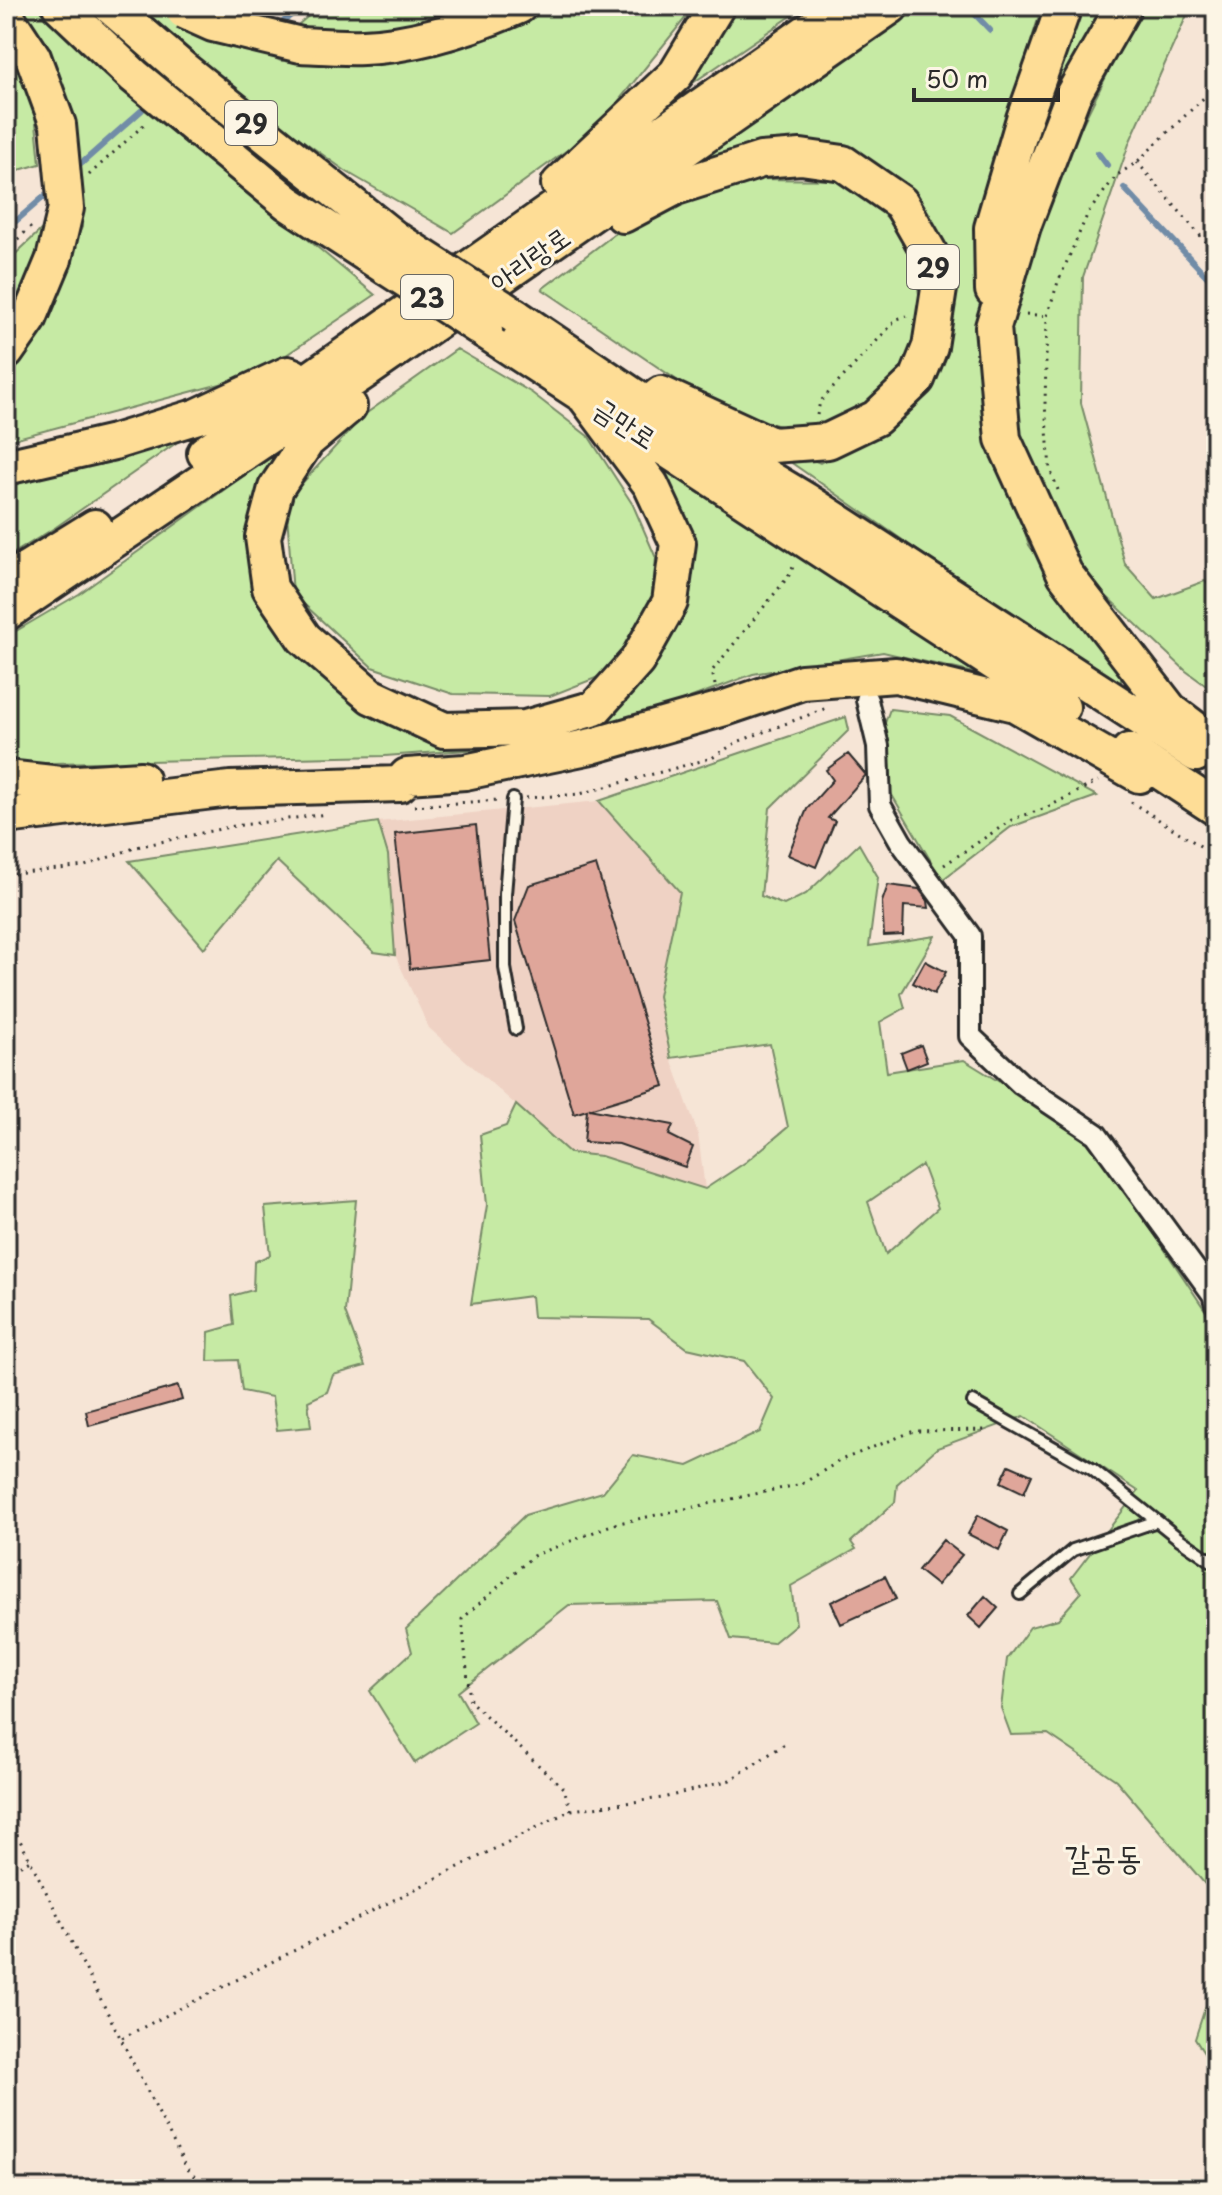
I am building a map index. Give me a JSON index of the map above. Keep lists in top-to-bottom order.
{
  "streets": {
    "highway": [
      "29",
      "아리랑로",
      "23",
      "금만로"
    ]
  },
  "crossings": [
    ["29", "아리랑로"],
    ["29", "금만로"]
  ],
  "districts": ["갈공동"],
  "scale_bar": "50 m"
}
